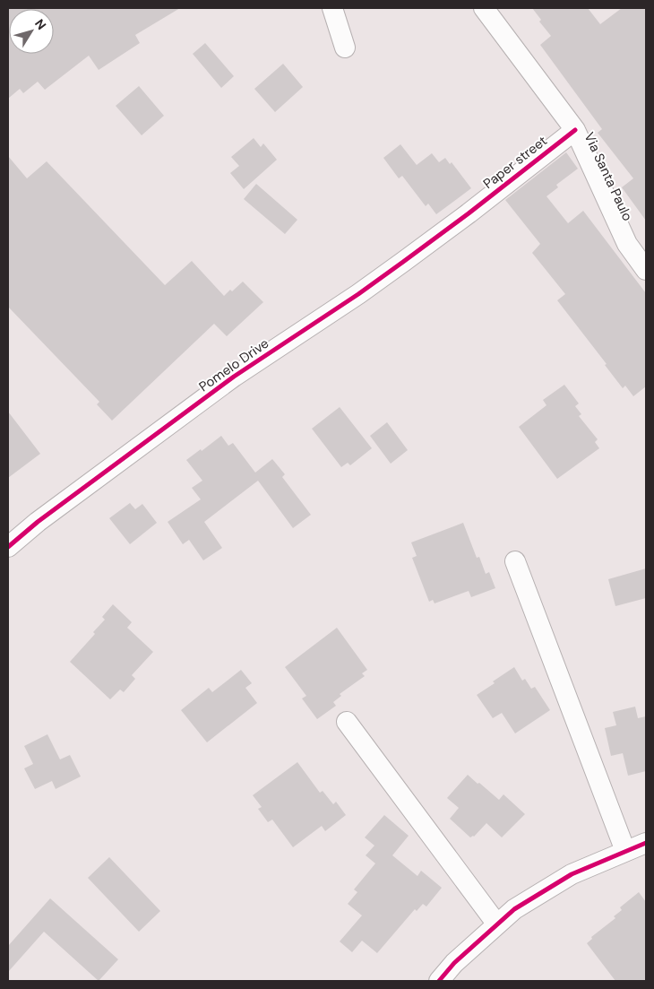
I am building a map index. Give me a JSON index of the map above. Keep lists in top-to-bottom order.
{
  "streets": {
    "street": ["Paper street", "Via Santa Paulo", "Pomelo Drive"]
  },
  "crossings": [
    ["Paper street", "Via Santa Paulo"],
    ["Paper street", "Pomelo Drive"]
  ],
  "north": "top right"
}
